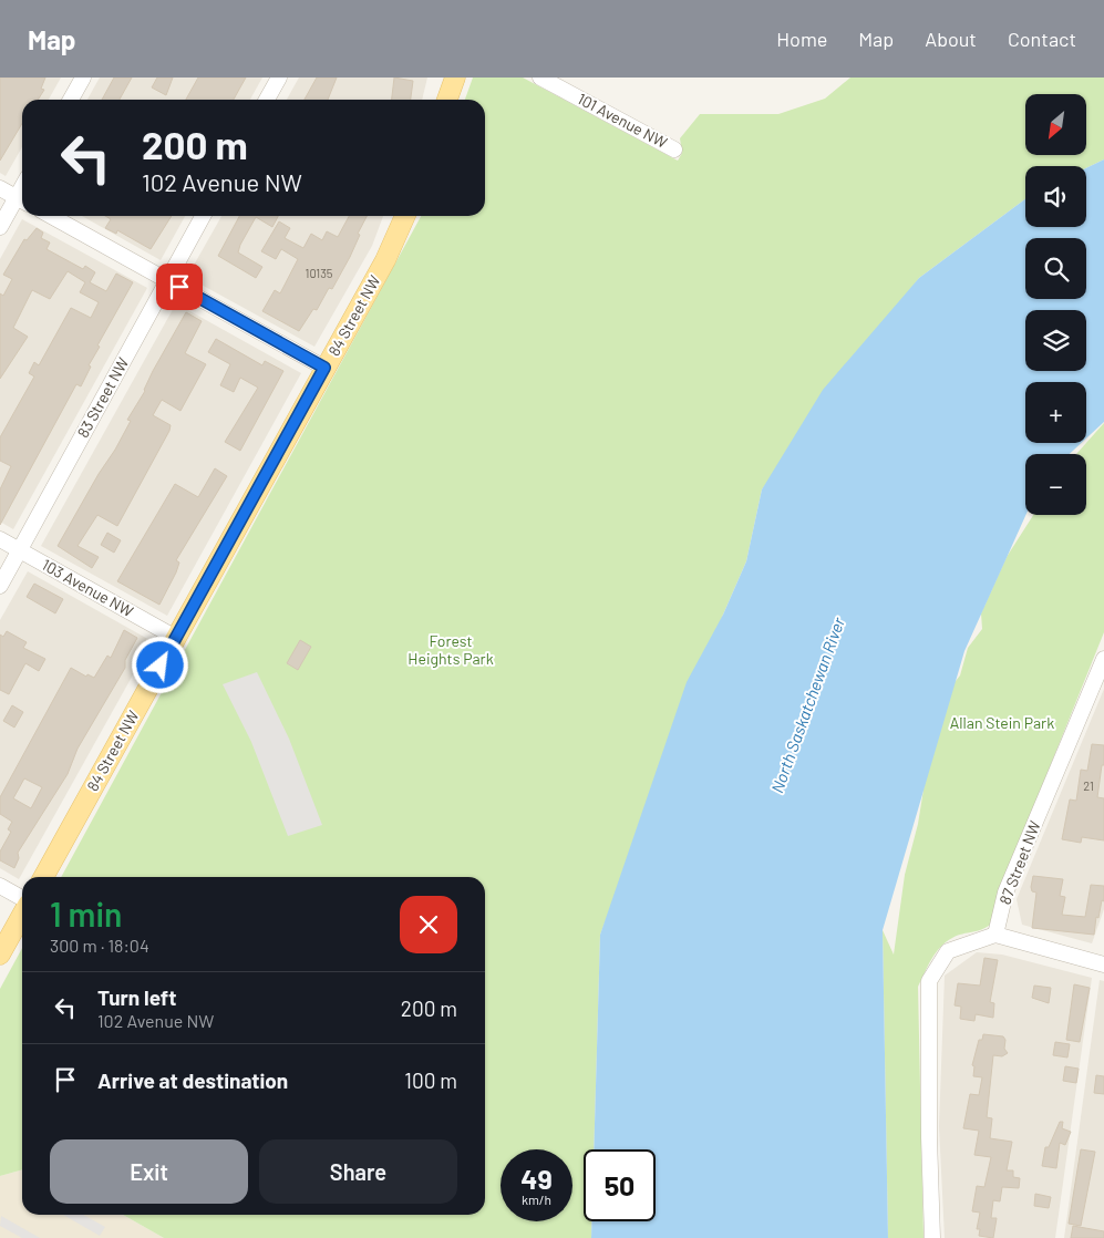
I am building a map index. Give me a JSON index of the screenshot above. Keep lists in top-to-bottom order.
{
  "streets": {
    "main road": ["84 Street NW"],
    "street": [
      "101 Avenue NW",
      "83 Street NW",
      "103 Avenue NW",
      "87 Street NW"
    ]
  },
  "crossings": [
    ["84 Street NW", "103 Avenue NW"],
    ["83 Street NW", "103 Avenue NW"]
  ],
  "water": ["North Saskatchewan River"],
  "parks": ["Forest Heights Park", "Allan Stein Park"],
  "house_numbers": ["10135", "21"],
  "north": "bottom left",
  "page": {
    "header": "Map",
    "nav": [
      "Home",
      "Map",
      "About",
      "Contact"
    ],
    "map_buttons": ["+", "−"],
    "turn": ["200 m", "102 Avenue NW"],
    "heading": ["1 min", "300 m · 18:04"],
    "list": [
      {
        "name": "Turn left",
        "note": "102 Avenue NW",
        "value": "200 m"
      },
      {
        "name": "Arrive at destination",
        "value": "100 m"
      }
    ],
    "buttons": ["Exit", "Share"],
    "speed": "49 km/h",
    "limit": "50"
  }
}
